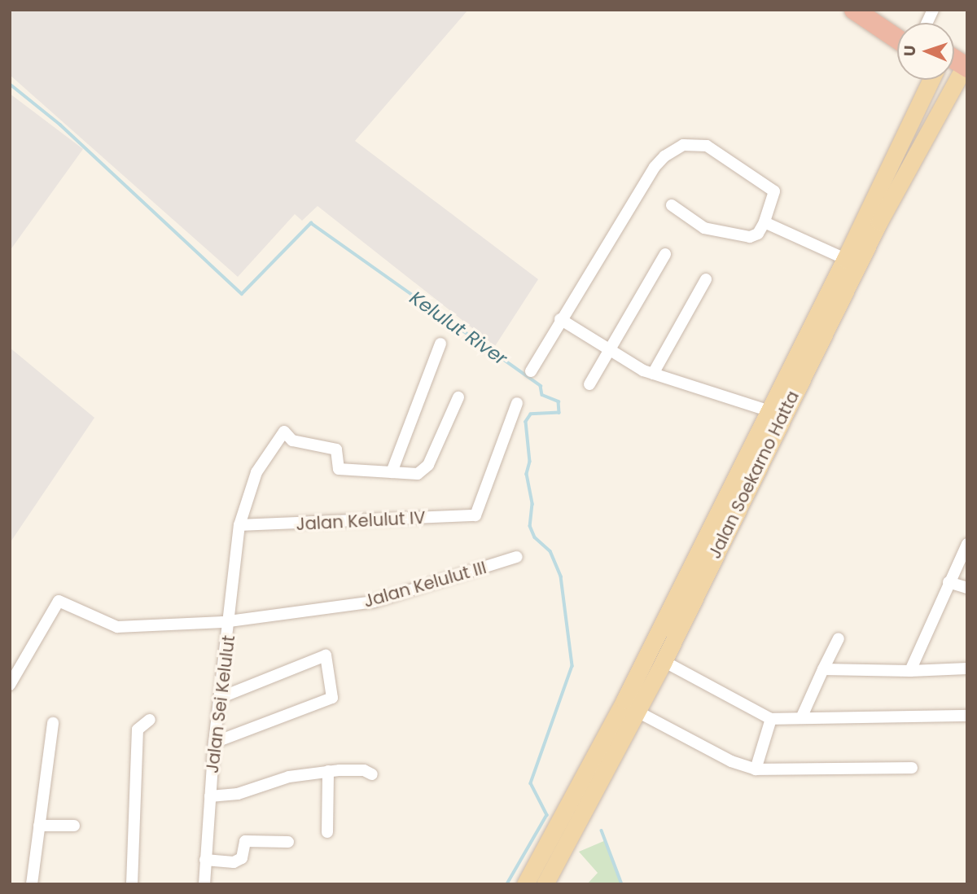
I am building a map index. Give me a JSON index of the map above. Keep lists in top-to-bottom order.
{
  "streets": {
    "main road": ["Jalan Soekarno Hatta"],
    "street": ["Jalan Kelulut IV", "Jalan Kelulut III", "Jalan Sei Kelulut"]
  },
  "crossings": [
    ["Jalan Kelulut IV", "Jalan Sei Kelulut"],
    ["Jalan Kelulut III", "Jalan Sei Kelulut"]
  ],
  "water": ["Kelulut River"],
  "north": "left"
}
